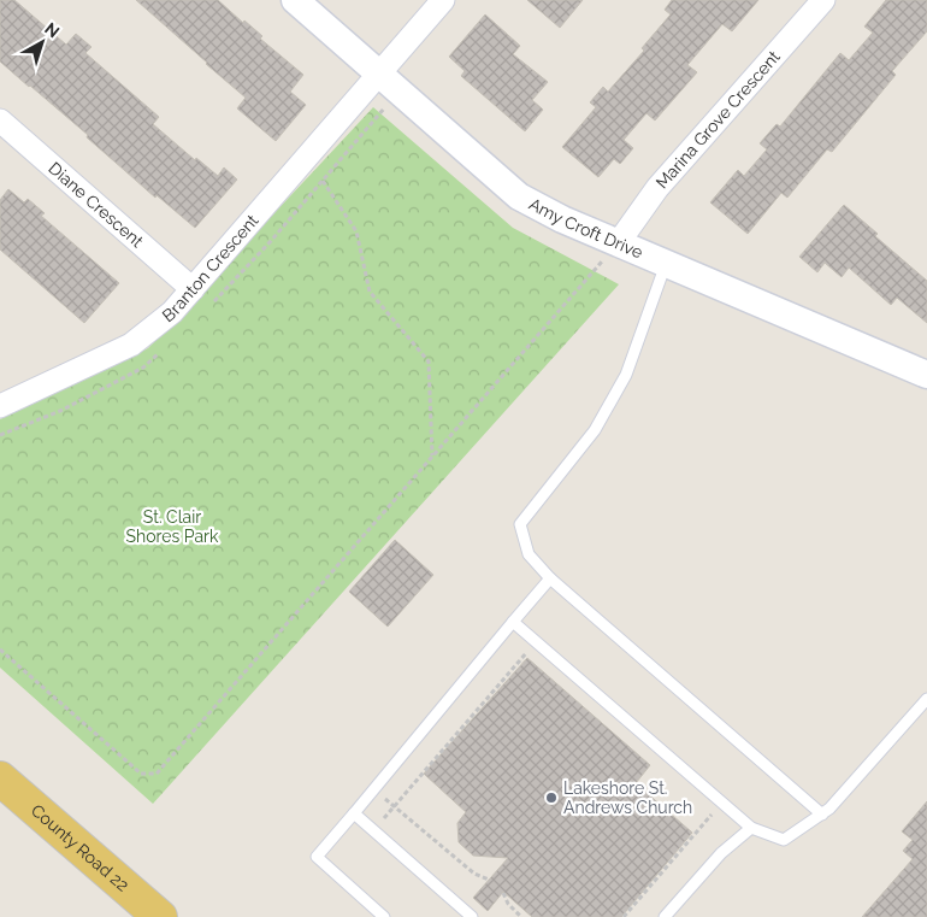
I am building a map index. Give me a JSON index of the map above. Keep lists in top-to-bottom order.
{
  "streets": {
    "main road": ["County Road 22"],
    "street": [
      "Marina Grove Crescent",
      "Diane Crescent",
      "Amy Croft Drive",
      "Branton Crescent"
    ]
  },
  "crossings": [
    ["Marina Grove Crescent", "Amy Croft Drive"],
    ["Diane Crescent", "Branton Crescent"],
    ["Amy Croft Drive", "Branton Crescent"]
  ],
  "parks": ["St. Clair Shores Park"],
  "places": ["Lakeshore St. Andrews Church"],
  "north": "top right"
}
